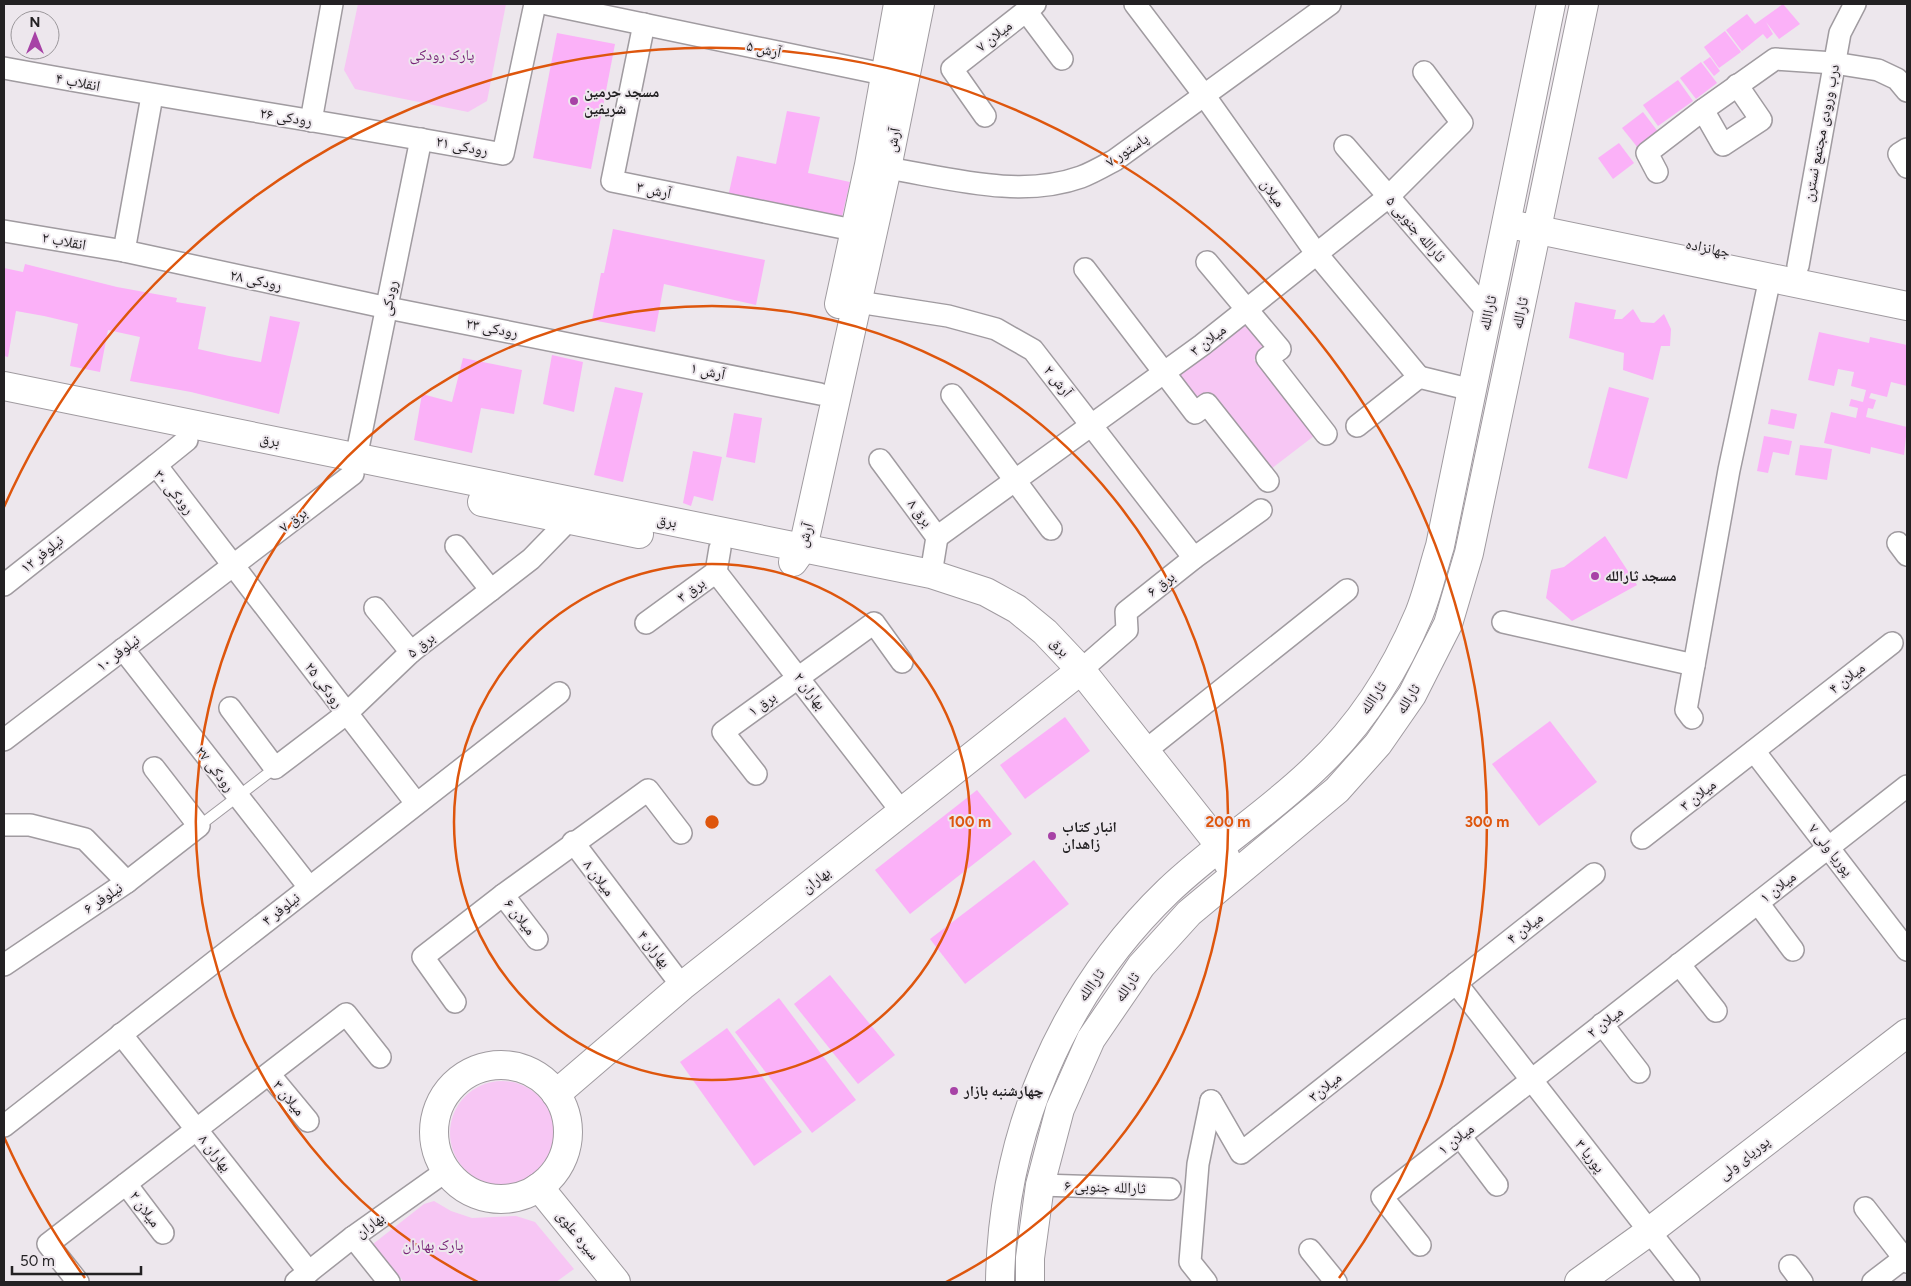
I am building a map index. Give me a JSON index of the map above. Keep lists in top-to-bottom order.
{
  "streets": {
    "street": [
      "میلان ۷",
      "آرش ۵",
      "انقلاب ۴",
      "رودکی ۲۶",
      "درب ورودی مجتمع نسترن",
      "آرش",
      "رودکی ۲۱",
      "پاستور ۷",
      "آرش ۳",
      "میلان",
      "ثارالله جنوبی ۵",
      "انقلاب ۲",
      "جهانزاده",
      "رودکی ۲۸",
      "رودکی",
      "ثاراالله",
      "ثارالله",
      "رودکی ۲۳",
      "میلان ۳",
      "آرش ۱",
      "آرش ۲",
      "برق",
      "رودکی ۳۰",
      "برق ۸",
      "برق ۷",
      "نیلوفر ۱۲",
      "برق ۶",
      "برق ۳",
      "برق ۵",
      "نیلوفر ۱۰",
      "میلان ۴",
      "رودکی ۲۵",
      "بهاران ۲",
      "برق ۱",
      "رودکی ۲۷",
      "پوریا ولی ۷",
      "میلان ۸",
      "بهاران",
      "میلان ۱",
      "نیلوفر ۶",
      "نیلوفر ۴",
      "میلان ۶",
      "بهاران ۴",
      "میلان ۲",
      "میلان۳",
      "بهاران ۸",
      "پوریا ۳",
      "پوریای ولی",
      "ثارالله جنوبی ۶",
      "سیره علوی"
    ]
  },
  "crossings": [
    ["آرش ۵", "آرش"],
    ["آرش ۵", "آرش ۳"],
    ["انقلاب ۴", "رودکی ۲۶"],
    ["رودکی ۲۶", "رودکی ۲۱"],
    ["رودکی ۲۶", "رودکی"],
    ["درب ورودی مجتمع نسترن", "جهانزاده"],
    ["آرش", "پاستور ۷"],
    ["آرش", "آرش ۳"],
    ["آرش", "آرش ۱"],
    ["آرش", "آرش ۲"],
    ["آرش", "برق"],
    ["رودکی ۲۱", "رودکی"],
    ["پاستور ۷", "میلان"],
    ["میلان", "میلان ۳"],
    ["ثارالله جنوبی ۵", "ثاراالله"],
    ["ثارالله جنوبی ۵", "میلان ۳"],
    ["انقلاب ۲", "رودکی ۲۸"],
    ["جهانزاده", "ثاراالله"],
    ["جهانزاده", "ثارالله"],
    ["رودکی ۲۸", "رودکی"],
    ["رودکی ۲۸", "رودکی ۲۳"],
    ["رودکی", "رودکی ۲۳"],
    ["رودکی", "برق"],
    ["رودکی", "برق ۷"],
    ["ثاراالله", "برق"],
    ["ثارالله", "ثارالله جنوبی ۶"],
    ["رودکی ۲۳", "آرش ۱"],
    ["میلان ۳", "آرش ۲"],
    ["میلان ۳", "برق ۸"],
    ["میلان ۳", "میلان ۴"],
    ["میلان ۳", "پوریا ولی ۷"],
    ["آرش ۲", "برق ۶"],
    ["برق", "برق ۸"],
    ["برق", "برق ۷"],
    ["برق", "برق ۶"],
    ["برق", "برق ۳"],
    ["برق", "برق ۵"],
    ["برق", "بهاران ۲"],
    ["برق", "بهاران"],
    ["رودکی ۳۰", "برق ۷"],
    ["رودکی ۳۰", "نیلوفر ۱۲"],
    ["رودکی ۳۰", "نیلوفر ۱۰"],
    ["رودکی ۳۰", "رودکی ۲۵"],
    ["برق ۷", "نیلوفر ۱۰"],
    ["برق ۷", "رودکی ۲۵"],
    ["برق ۶", "بهاران"],
    ["برق ۳", "بهاران ۲"],
    ["برق ۵", "رودکی ۲۵"],
    ["نیلوفر ۱۰", "رودکی ۲۵"],
    ["نیلوفر ۱۰", "رودکی ۲۷"],
    ["میلان ۴", "پوریا ولی ۷"],
    ["میلان ۴", "میلان۳"],
    ["میلان ۴", "پوریا ۳"],
    ["رودکی ۲۵", "نیلوفر ۴"],
    ["بهاران ۲", "برق ۱"],
    ["بهاران ۲", "بهاران"],
    ["رودکی ۲۷", "نیلوفر ۴"],
    ["پوریا ولی ۷", "میلان ۱"],
    ["میلان ۸", "بهاران ۴"],
    ["بهاران", "بهاران ۴"],
    ["بهاران", "بهاران ۸"],
    ["بهاران", "سیره علوی"],
    ["میلان ۱", "میلان ۲"],
    ["میلان ۱", "پوریا ۳"],
    ["نیلوفر ۴", "بهاران ۸"],
    ["میلان ۲", "پوریا ۳"],
    ["میلان۳", "پوریا ۳"],
    ["پوریا ۳", "پوریای ولی"]
  ],
  "parks": ["پارک رودکی", "پارک بهاران"],
  "places": [
    "مسجد حرمین شریفین",
    "مسجد ثارالله",
    "انبار کتاب زاهدان",
    "چهارشنبه بازار"
  ],
  "scale_bar": "50 m",
  "north": "top",
  "rings": ["100 m", "200 m", "300 m"]
}
